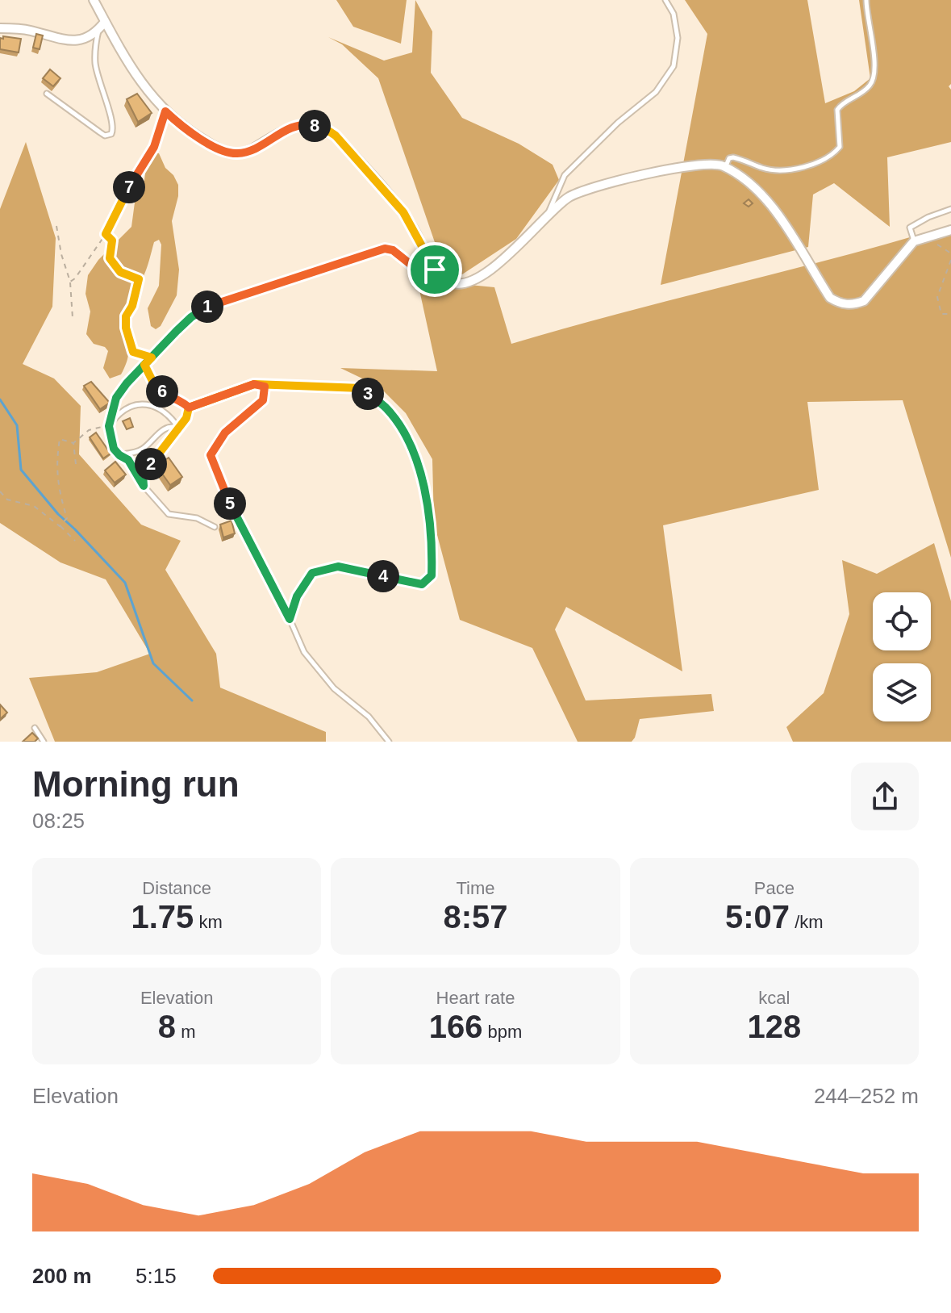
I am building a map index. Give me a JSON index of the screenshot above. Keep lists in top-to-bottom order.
{
  "page": {
    "pins": [
      "8",
      "7",
      "1",
      "6",
      "3",
      "2",
      "5",
      "4"
    ],
    "heading": ["Morning run", "08:25"],
    "stats": [
      ["Distance", "1.75 km"],
      ["Time", "8:57"],
      ["Pace", "5:07 /km"],
      ["Elevation", "8 m"],
      ["Heart rate", "166 bpm"],
      ["kcal", "128"]
    ],
    "chart": ["Elevation", "244–252 m"],
    "list": [
      {
        "name": "200 m",
        "note": "5:15"
      }
    ]
  }
}
